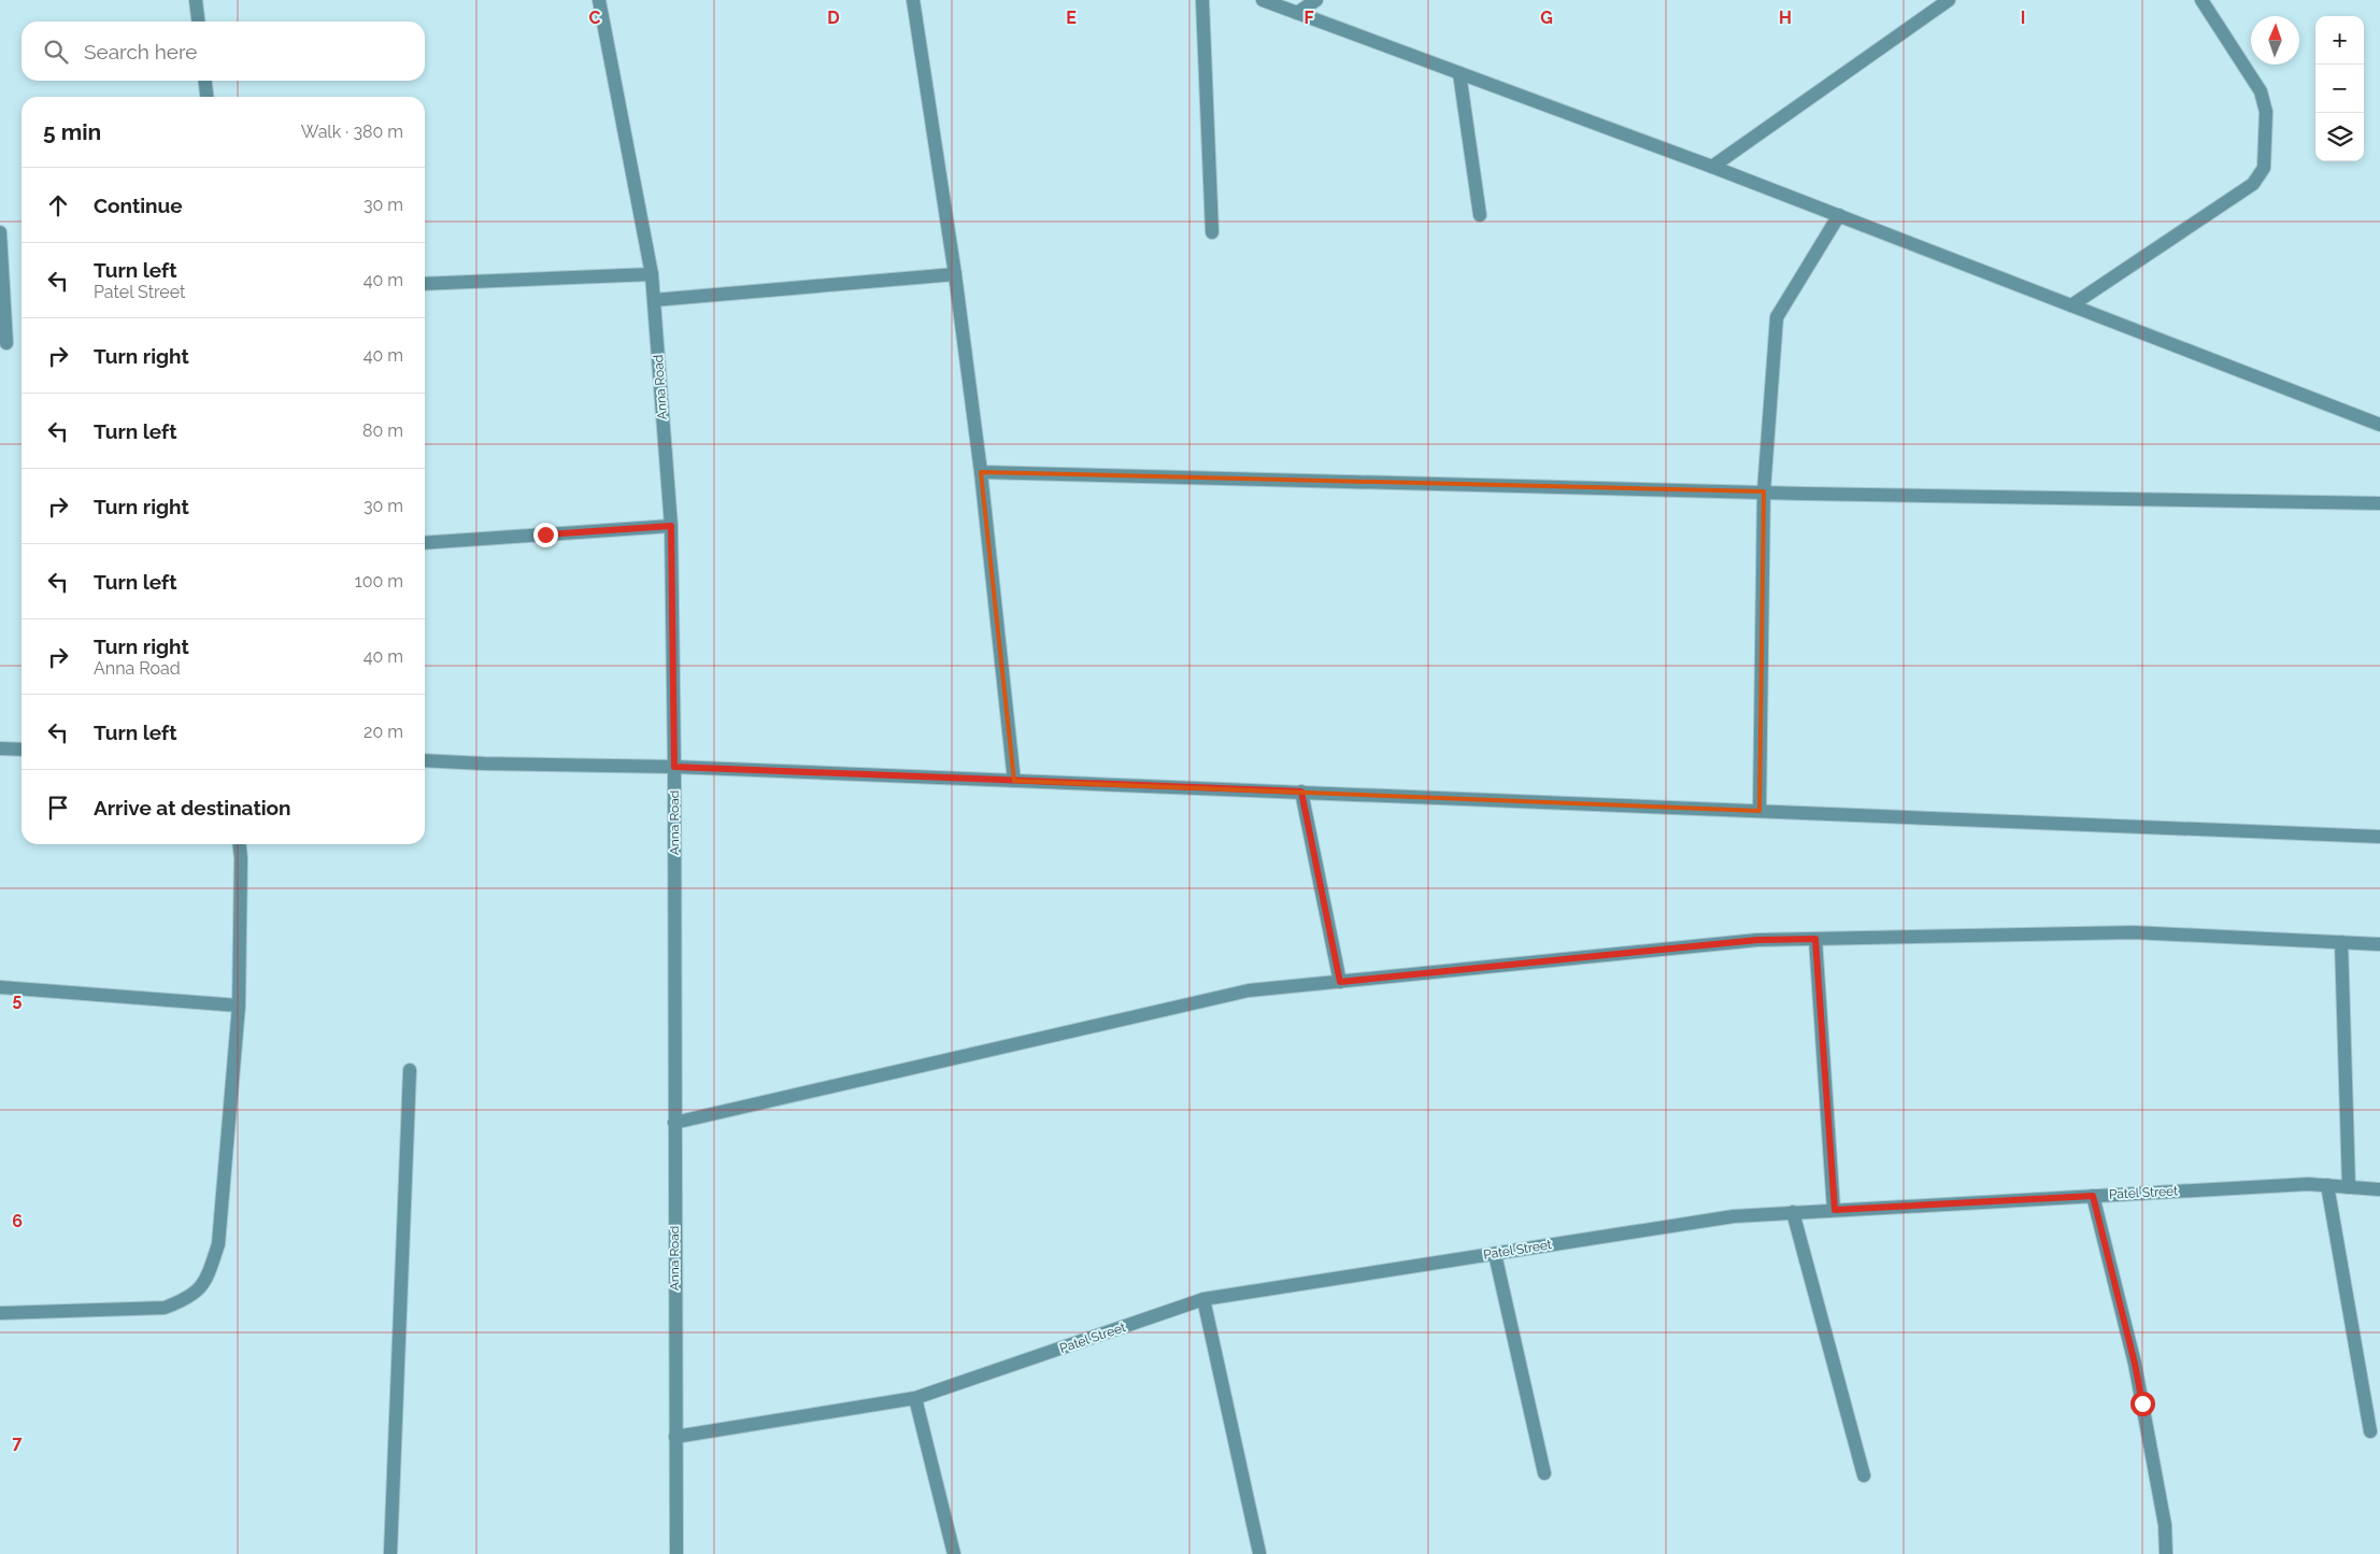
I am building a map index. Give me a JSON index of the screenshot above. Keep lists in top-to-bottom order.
{
  "streets": {
    "street": ["Anna Road", "Patel Street"]
  },
  "crossings": [
    ["Anna Road", "Patel Street"]
  ],
  "north": "top",
  "page": {
    "map_buttons": ["+", "−"],
    "search": "Search here",
    "heading": ["5 min", "Walk · 380 m"],
    "list": [
      ["Continue", "30 m"],
      ["Turn left", "Patel Street", "40 m"],
      ["Turn right", "40 m"],
      ["Turn left", "80 m"],
      ["Turn right", "30 m"],
      ["Turn left", "100 m"],
      ["Turn right", "Anna Road", "40 m"],
      ["Turn left", "20 m"],
      "Arrive at destination"
    ]
  },
  "grid": {
    "columns": [
      "C",
      "D",
      "E",
      "F",
      "G",
      "H",
      "I"
    ],
    "rows": ["5", "6", "7"]
  }
}
